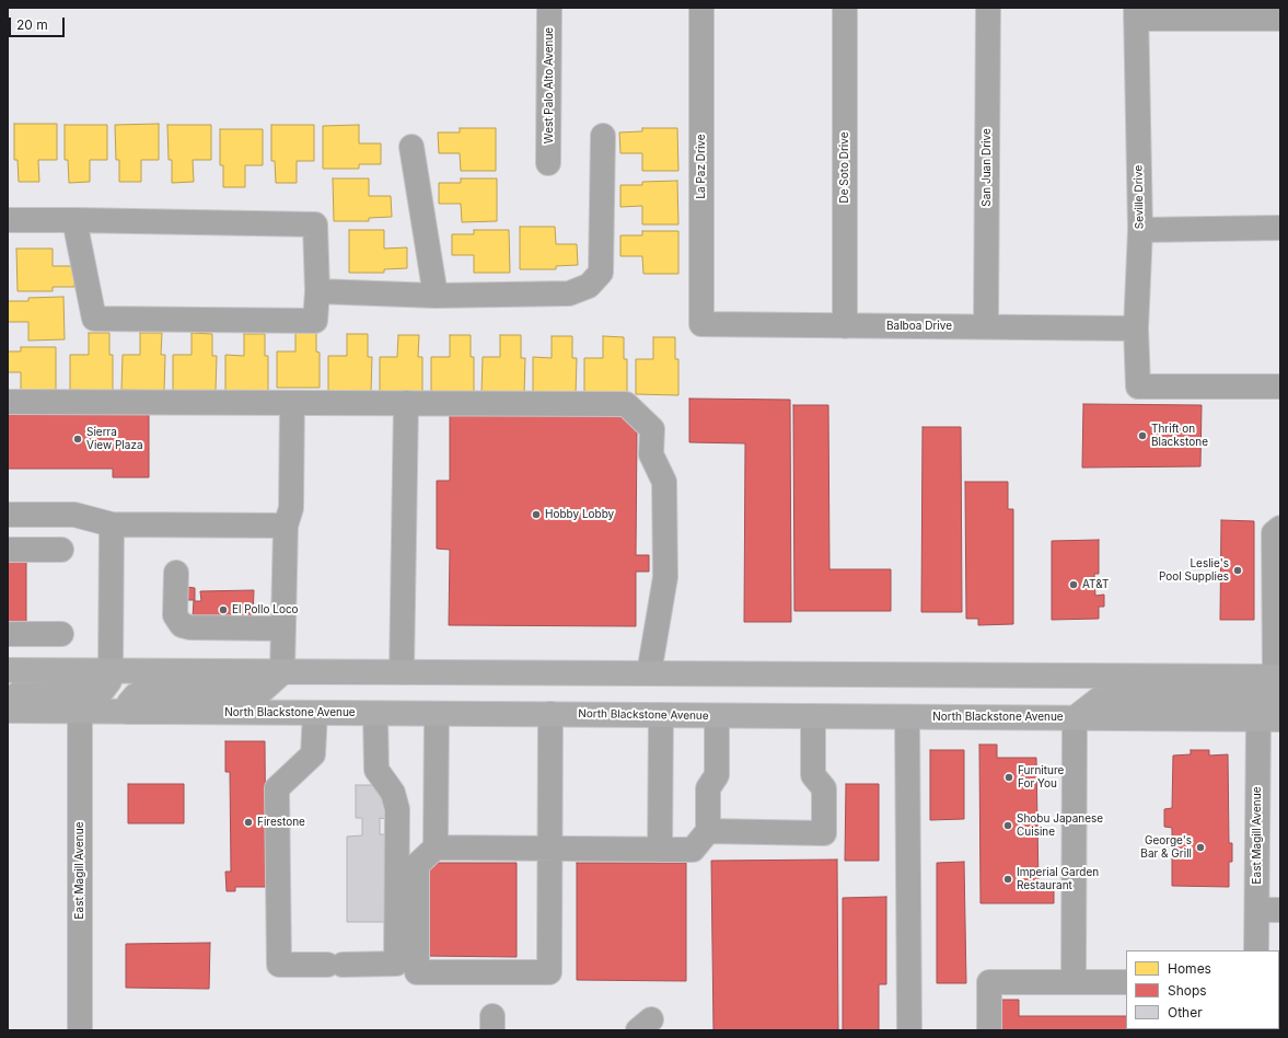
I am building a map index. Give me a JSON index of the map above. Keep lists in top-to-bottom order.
{
  "streets": {
    "main road": ["North Blackstone Avenue"],
    "street": [
      "West Palo Alto Avenue",
      "La Paz Drive",
      "De Soto Drive",
      "San Juan Drive",
      "Seville Drive",
      "Balboa Drive",
      "East Magill Avenue"
    ]
  },
  "crossings": [
    ["La Paz Drive", "Balboa Drive"],
    ["De Soto Drive", "Balboa Drive"],
    ["San Juan Drive", "Balboa Drive"],
    ["Seville Drive", "Balboa Drive"],
    ["North Blackstone Avenue", "East Magill Avenue"]
  ],
  "places": [
    "Thrift on Blackstone",
    "Sierra View Plaza",
    "Hobby Lobby",
    "Leslie's Pool Supplies",
    "AT&T",
    "El Pollo Loco",
    "Furniture For You",
    "Firestone",
    "Shobu Japanese Cuisine",
    "George's Bar & Grill",
    "Imperial Garden Restaurant"
  ],
  "legend": ["Homes", "Shops", "Other"],
  "scale_bar": "20 m"
}
